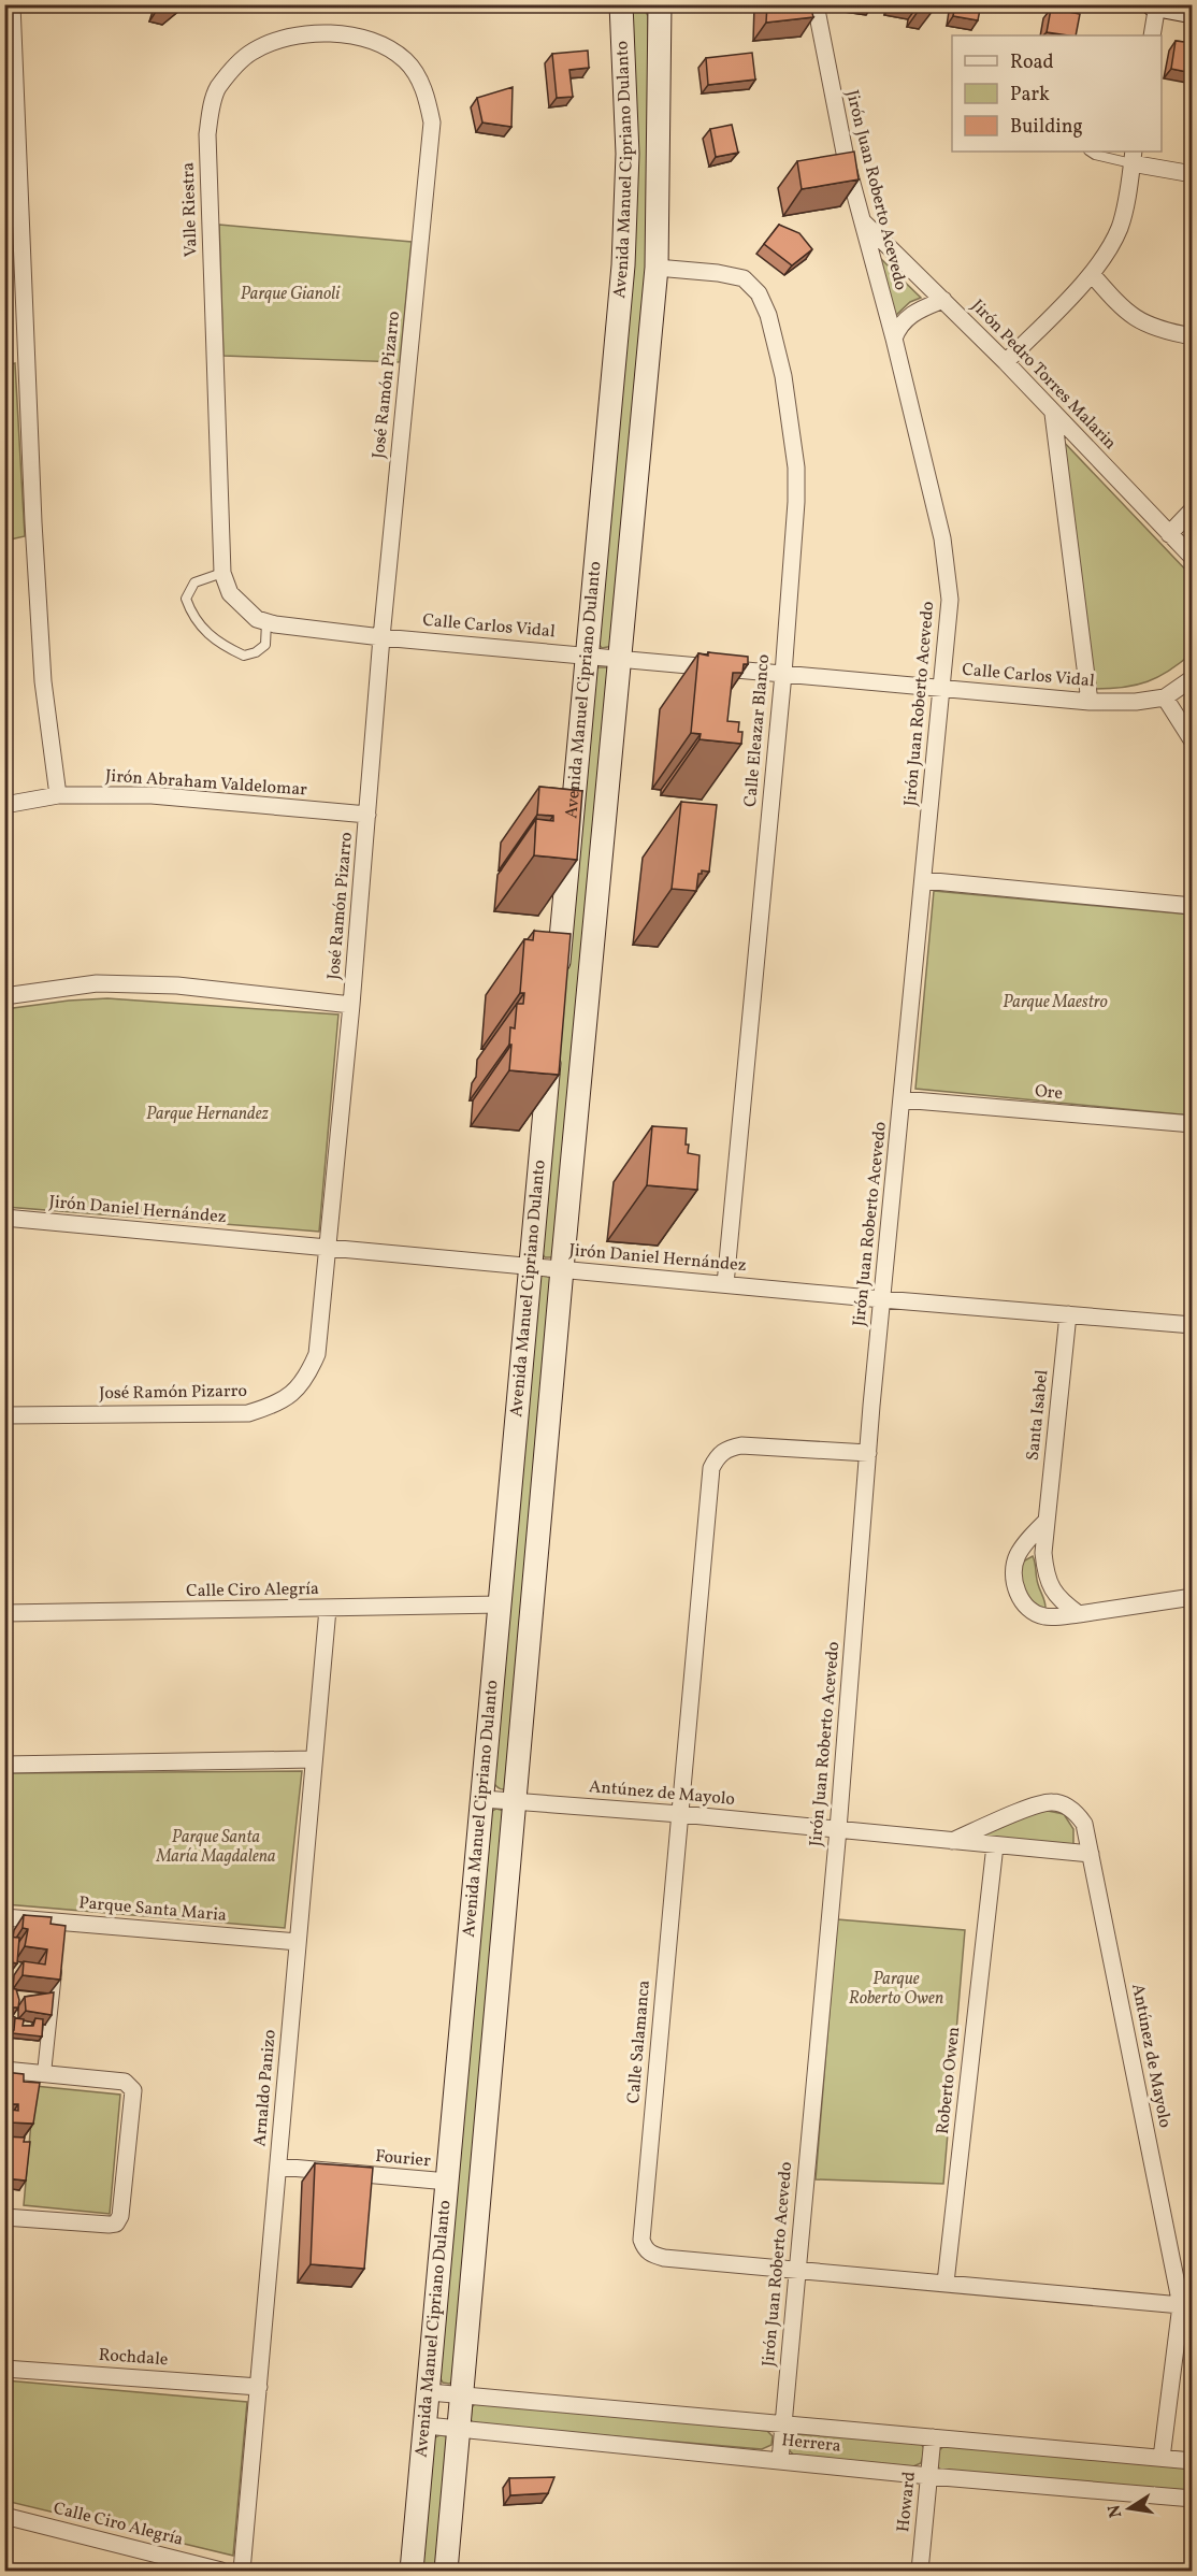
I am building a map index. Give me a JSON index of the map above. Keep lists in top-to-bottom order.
{
  "streets": {
    "main road": ["Avenida Manuel Cipriano Dulanto"],
    "street": [
      "Jirón Juan Roberto Acevedo",
      "Valle Riestra",
      "Jirón Pedro Torres Malarin",
      "José Ramón Pizarro",
      "Calle Carlos Vidal",
      "Calle Eleazar Blanco",
      "Jirón Abraham Valdelomar",
      "Ore",
      "Jirón Daniel Hernández",
      "Santa Isabel",
      "Calle Ciro Alegría",
      "Antúnez de Mayolo",
      "Parque Santa Maria",
      "Calle Salamanca",
      "Roberto Owen",
      "Arnaldo Panizo",
      "Fourier",
      "Rochdale",
      "Herrera",
      "Howard"
    ]
  },
  "crossings": [
    ["Avenida Manuel Cipriano Dulanto", "Calle Carlos Vidal"],
    ["Avenida Manuel Cipriano Dulanto", "Calle Eleazar Blanco"],
    ["Avenida Manuel Cipriano Dulanto", "Jirón Daniel Hernández"],
    ["Avenida Manuel Cipriano Dulanto", "Calle Ciro Alegría"],
    ["Avenida Manuel Cipriano Dulanto", "Antúnez de Mayolo"],
    ["Avenida Manuel Cipriano Dulanto", "Fourier"],
    ["Avenida Manuel Cipriano Dulanto", "Herrera"],
    ["Jirón Juan Roberto Acevedo", "Jirón Pedro Torres Malarin"],
    ["Jirón Juan Roberto Acevedo", "Calle Carlos Vidal"],
    ["Jirón Juan Roberto Acevedo", "Ore"],
    ["Jirón Juan Roberto Acevedo", "Jirón Daniel Hernández"],
    ["Jirón Juan Roberto Acevedo", "Antúnez de Mayolo"],
    ["Jirón Juan Roberto Acevedo", "Calle Salamanca"],
    ["Jirón Juan Roberto Acevedo", "Herrera"],
    ["Valle Riestra", "José Ramón Pizarro"],
    ["Valle Riestra", "Calle Carlos Vidal"],
    ["José Ramón Pizarro", "Calle Carlos Vidal"],
    ["José Ramón Pizarro", "Jirón Abraham Valdelomar"],
    ["José Ramón Pizarro", "Jirón Daniel Hernández"],
    ["Calle Carlos Vidal", "Calle Eleazar Blanco"],
    ["Calle Eleazar Blanco", "Jirón Daniel Hernández"],
    ["Jirón Daniel Hernández", "Santa Isabel"],
    ["Calle Ciro Alegría", "Arnaldo Panizo"],
    ["Antúnez de Mayolo", "Calle Salamanca"],
    ["Antúnez de Mayolo", "Roberto Owen"],
    ["Antúnez de Mayolo", "Herrera"],
    ["Parque Santa Maria", "Arnaldo Panizo"],
    ["Calle Salamanca", "Roberto Owen"],
    ["Arnaldo Panizo", "Fourier"],
    ["Arnaldo Panizo", "Rochdale"],
    ["Herrera", "Howard"]
  ],
  "parks": [
    "Parque Gianoli",
    "Parque Maestro",
    "Parque Hernandez",
    "Parque Santa María Magdalena",
    "Parque Roberto Owen"
  ],
  "legend": ["Road", "Park", "Building"],
  "north": "left"
}
